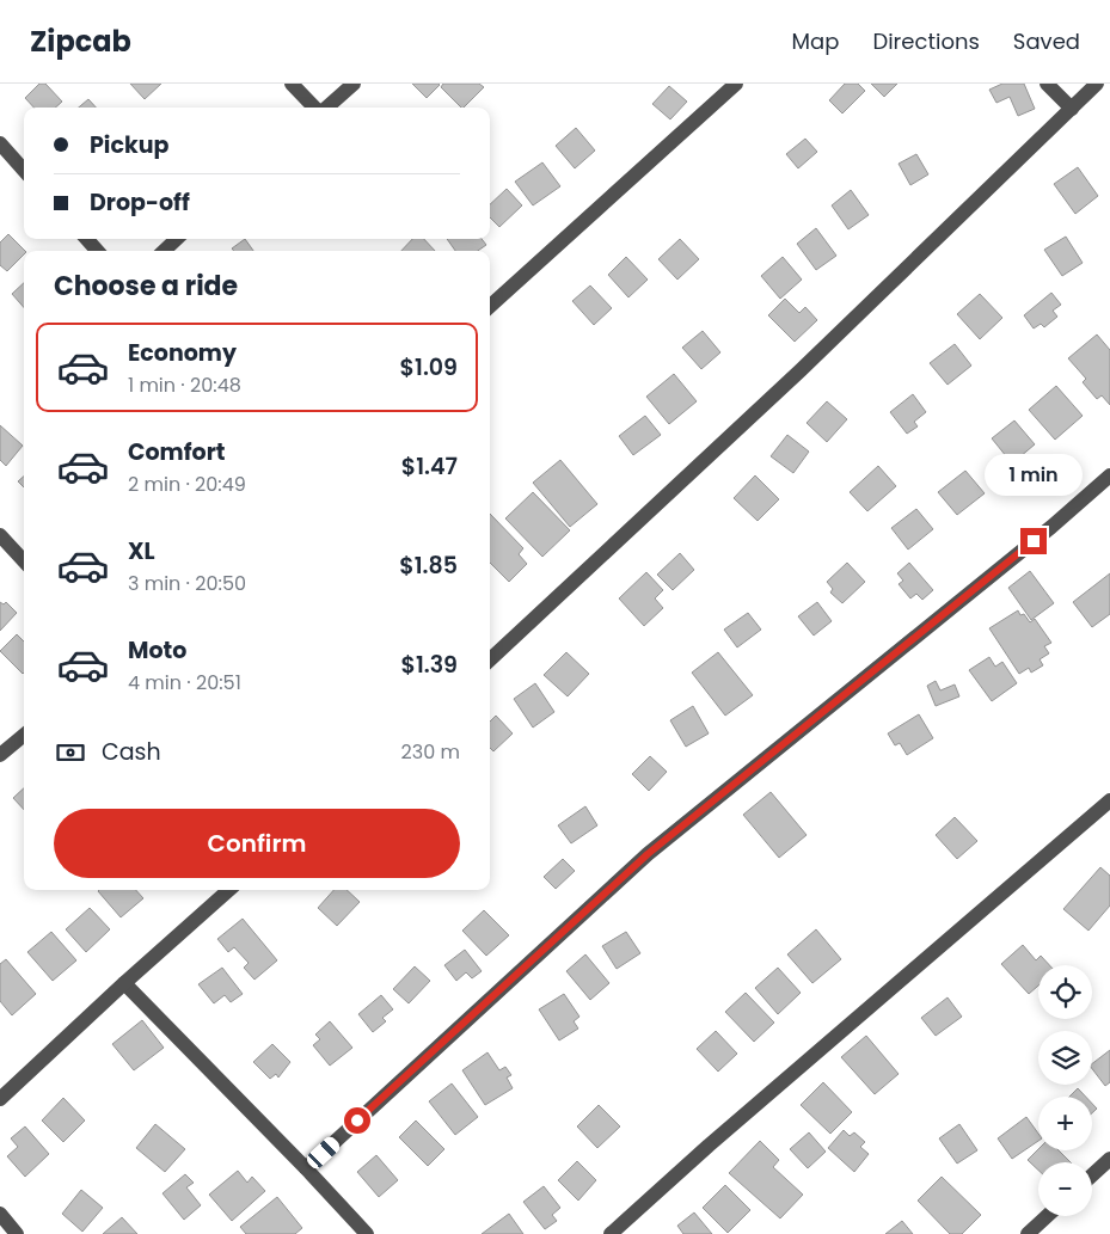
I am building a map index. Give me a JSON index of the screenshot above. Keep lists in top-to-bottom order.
{
  "page": {
    "header": "Zipcab",
    "nav": ["Map", "Directions", "Saved"],
    "banner": ["Pickup", "Drop-off"],
    "heading": "Choose a ride",
    "list": [
      {
        "name": "Economy",
        "note": "1 min · 20:48",
        "value": "$1.09"
      },
      {
        "name": "Comfort",
        "note": "2 min · 20:49",
        "value": "$1.47"
      },
      {
        "name": "XL",
        "note": "3 min · 20:50",
        "value": "$1.85"
      },
      {
        "name": "Moto",
        "note": "4 min · 20:51",
        "value": "$1.39"
      }
    ],
    "bubble": "1 min",
    "pay": ["Cash", "230 m"],
    "buttons": "Confirm",
    "map_buttons": ["+", "−"]
  }
}
